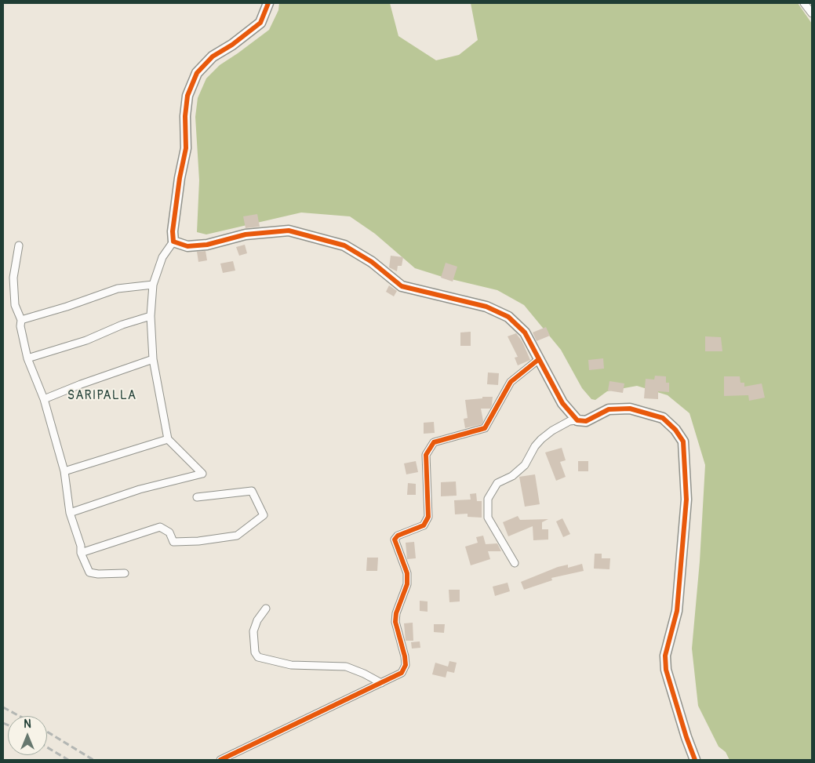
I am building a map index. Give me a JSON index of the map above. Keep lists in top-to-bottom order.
{
  "districts": ["SARIPALLA"],
  "north": "top"
}
